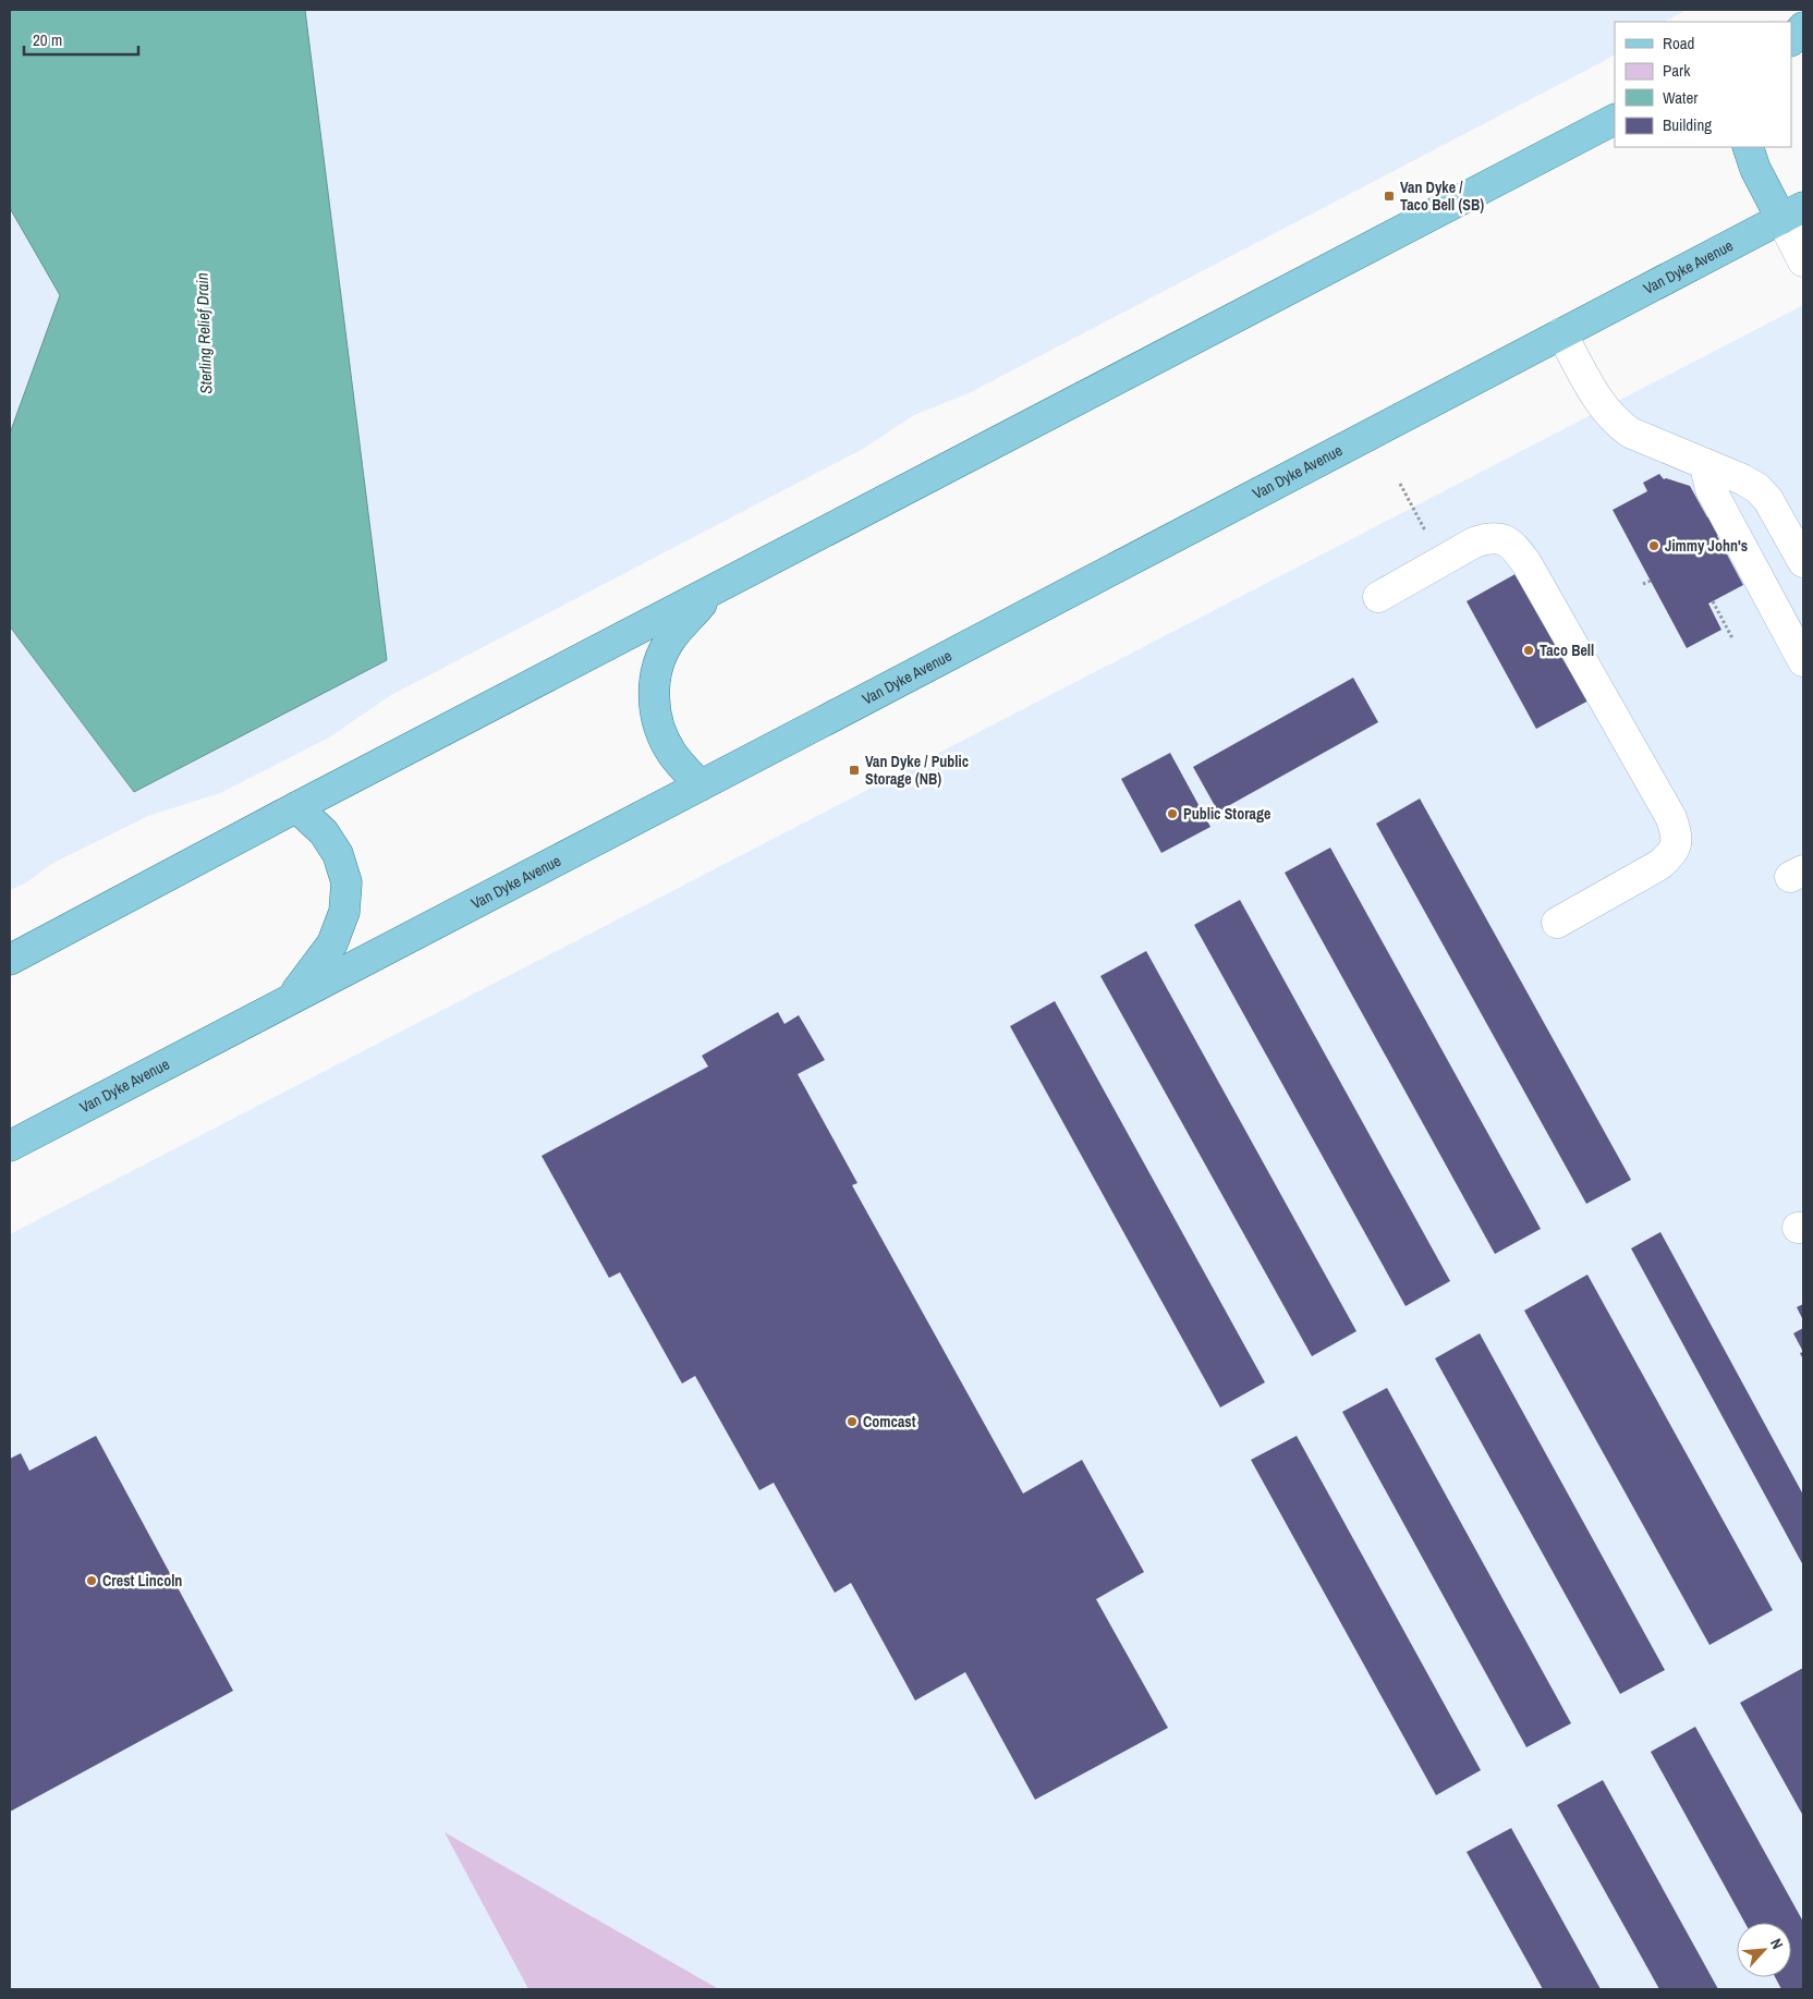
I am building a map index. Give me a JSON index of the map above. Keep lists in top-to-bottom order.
{
  "streets": {
    "main road": ["Van Dyke Avenue"]
  },
  "water": ["Sterling Relief Drain"],
  "places": {
    "transit": ["Van Dyke / Taco Bell (SB)", "Van Dyke / Public Storage (NB)"],
    "other": [
      "Jimmy John's",
      "Taco Bell",
      "Public Storage",
      "Comcast",
      "Crest Lincoln"
    ]
  },
  "legend": [
    "Road",
    "Park",
    "Water",
    "Building"
  ],
  "scale_bar": "20 m",
  "north": "top right"
}
